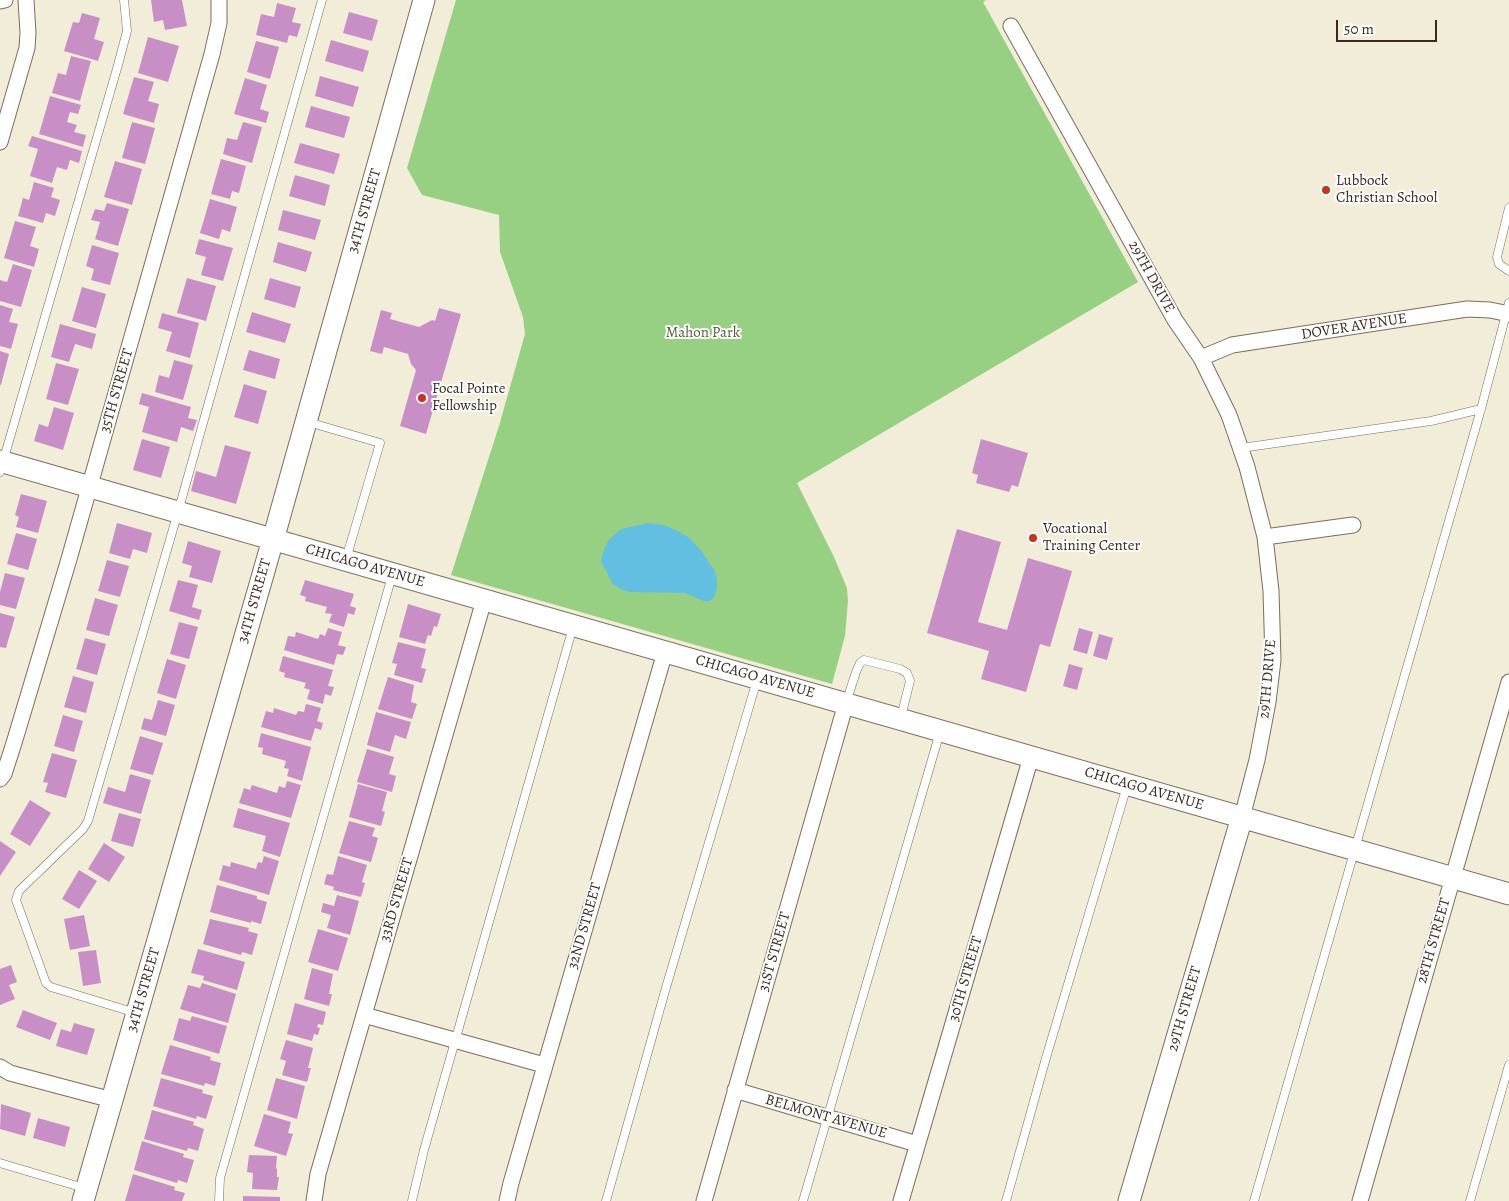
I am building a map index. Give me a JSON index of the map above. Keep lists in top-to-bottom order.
{
  "streets": {
    "street": [
      "34TH STREET",
      "29TH DRIVE",
      "DOVER AVENUE",
      "35TH STREET",
      "CHICAGO AVENUE",
      "33RD STREET",
      "32ND STREET",
      "28TH STREET",
      "31ST STREET",
      "30TH STREET",
      "29TH STREET",
      "BELMONT AVENUE"
    ]
  },
  "crossings": [
    ["34TH STREET", "CHICAGO AVENUE"],
    ["29TH DRIVE", "DOVER AVENUE"],
    ["29TH DRIVE", "CHICAGO AVENUE"],
    ["29TH DRIVE", "29TH STREET"],
    ["35TH STREET", "CHICAGO AVENUE"],
    ["CHICAGO AVENUE", "33RD STREET"],
    ["CHICAGO AVENUE", "32ND STREET"],
    ["CHICAGO AVENUE", "28TH STREET"],
    ["CHICAGO AVENUE", "31ST STREET"],
    ["CHICAGO AVENUE", "30TH STREET"],
    ["CHICAGO AVENUE", "29TH STREET"],
    ["31ST STREET", "BELMONT AVENUE"],
    ["30TH STREET", "BELMONT AVENUE"]
  ],
  "parks": ["Mahon Park"],
  "places": ["Lubbock Christian School", "Focal Pointe Fellowship", "Vocational Training Center"],
  "scale_bar": "50 m"
}
